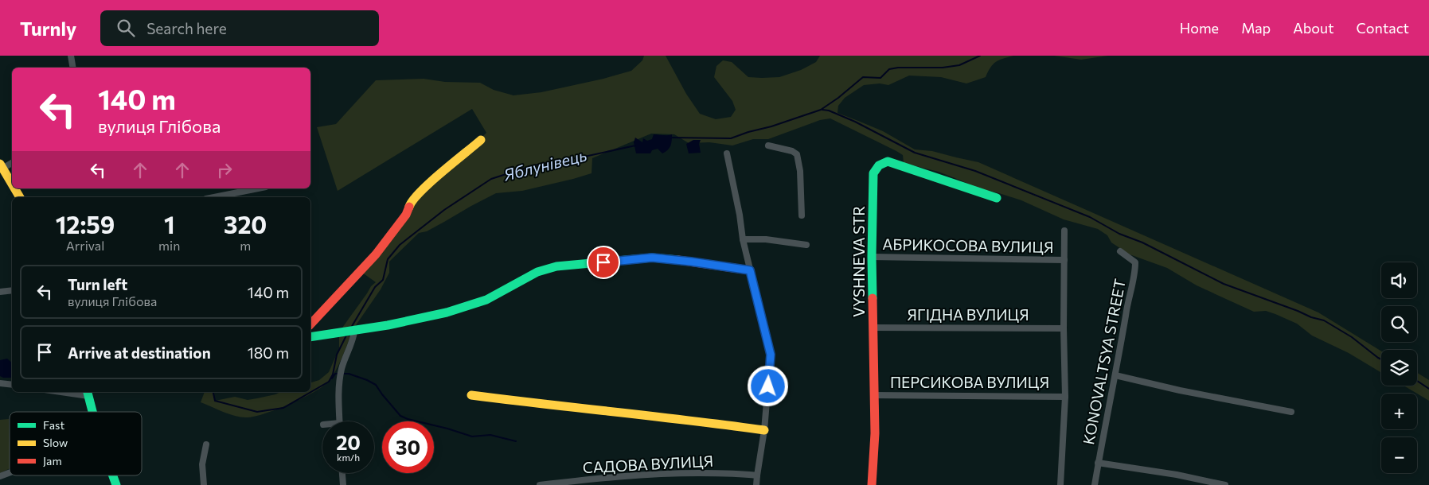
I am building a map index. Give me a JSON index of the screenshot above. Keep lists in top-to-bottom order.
{
  "streets": {
    "street": [
      "АБРИКОСОВА ВУЛИЦЯ",
      "VYSHNEVA STR",
      "ЯГІДНА ВУЛИЦЯ",
      "KONOVALTSYA STREET",
      "ПЕРСИКОВА ВУЛИЦЯ",
      "САДОВА ВУЛИЦЯ"
    ]
  },
  "crossings": [
    ["АБРИКОСОВА ВУЛИЦЯ", "VYSHNEVA STR"],
    ["VYSHNEVA STR", "ЯГІДНА ВУЛИЦЯ"],
    ["VYSHNEVA STR", "ПЕРСИКОВА ВУЛИЦЯ"]
  ],
  "water": ["Яблунівець"],
  "legend": ["Fast", "Slow", "Jam"],
  "page": {
    "header": "Turnly",
    "search": "Search here",
    "nav": [
      "Home",
      "Map",
      "About",
      "Contact"
    ],
    "turn": ["140 m", "вулиця Глібова"],
    "eta": [
      "12:59",
      "Arrival",
      "1",
      "min",
      "320",
      "m"
    ],
    "map_buttons": ["+", "−"],
    "list": [
      {
        "name": "Turn left",
        "note": "вулиця Глібова",
        "value": "140 m"
      },
      {
        "name": "Arrive at destination",
        "value": "180 m"
      }
    ],
    "speed": "20 km/h",
    "limit": "30"
  }
}
